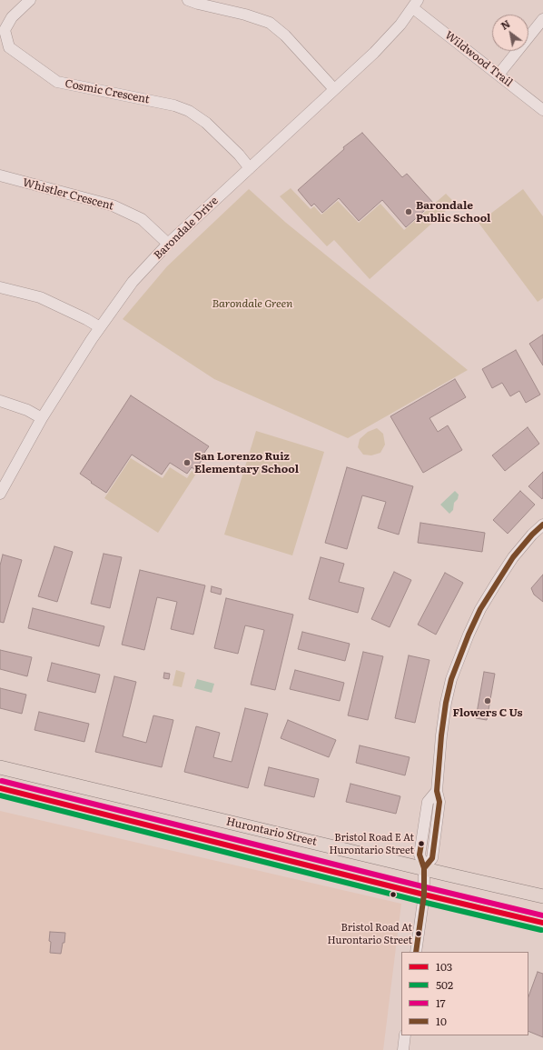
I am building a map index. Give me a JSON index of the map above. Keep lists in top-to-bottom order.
{
  "streets": {
    "main road": ["Hurontario Street"],
    "street": [
      "Wildwood Trail",
      "Cosmic Crescent",
      "Whistler Crescent",
      "Barondale Drive"
    ]
  },
  "crossings": [
    ["Wildwood Trail", "Barondale Drive"],
    ["Cosmic Crescent", "Barondale Drive"],
    ["Whistler Crescent", "Barondale Drive"]
  ],
  "parks": ["Barondale Green"],
  "places": [
    "Barondale Public School",
    "San Lorenzo Ruiz Elementary School",
    "Flowers C Us",
    "Bristol Road E At Hurontario Street",
    "Bristol Road At Hurontario Street"
  ],
  "lines": [
    "transit line 10",
    "transit line 17",
    "transit line 103",
    "transit line 502"
  ],
  "legend": [
    "103",
    "502",
    "17",
    "10"
  ],
  "north": "top left"
}
